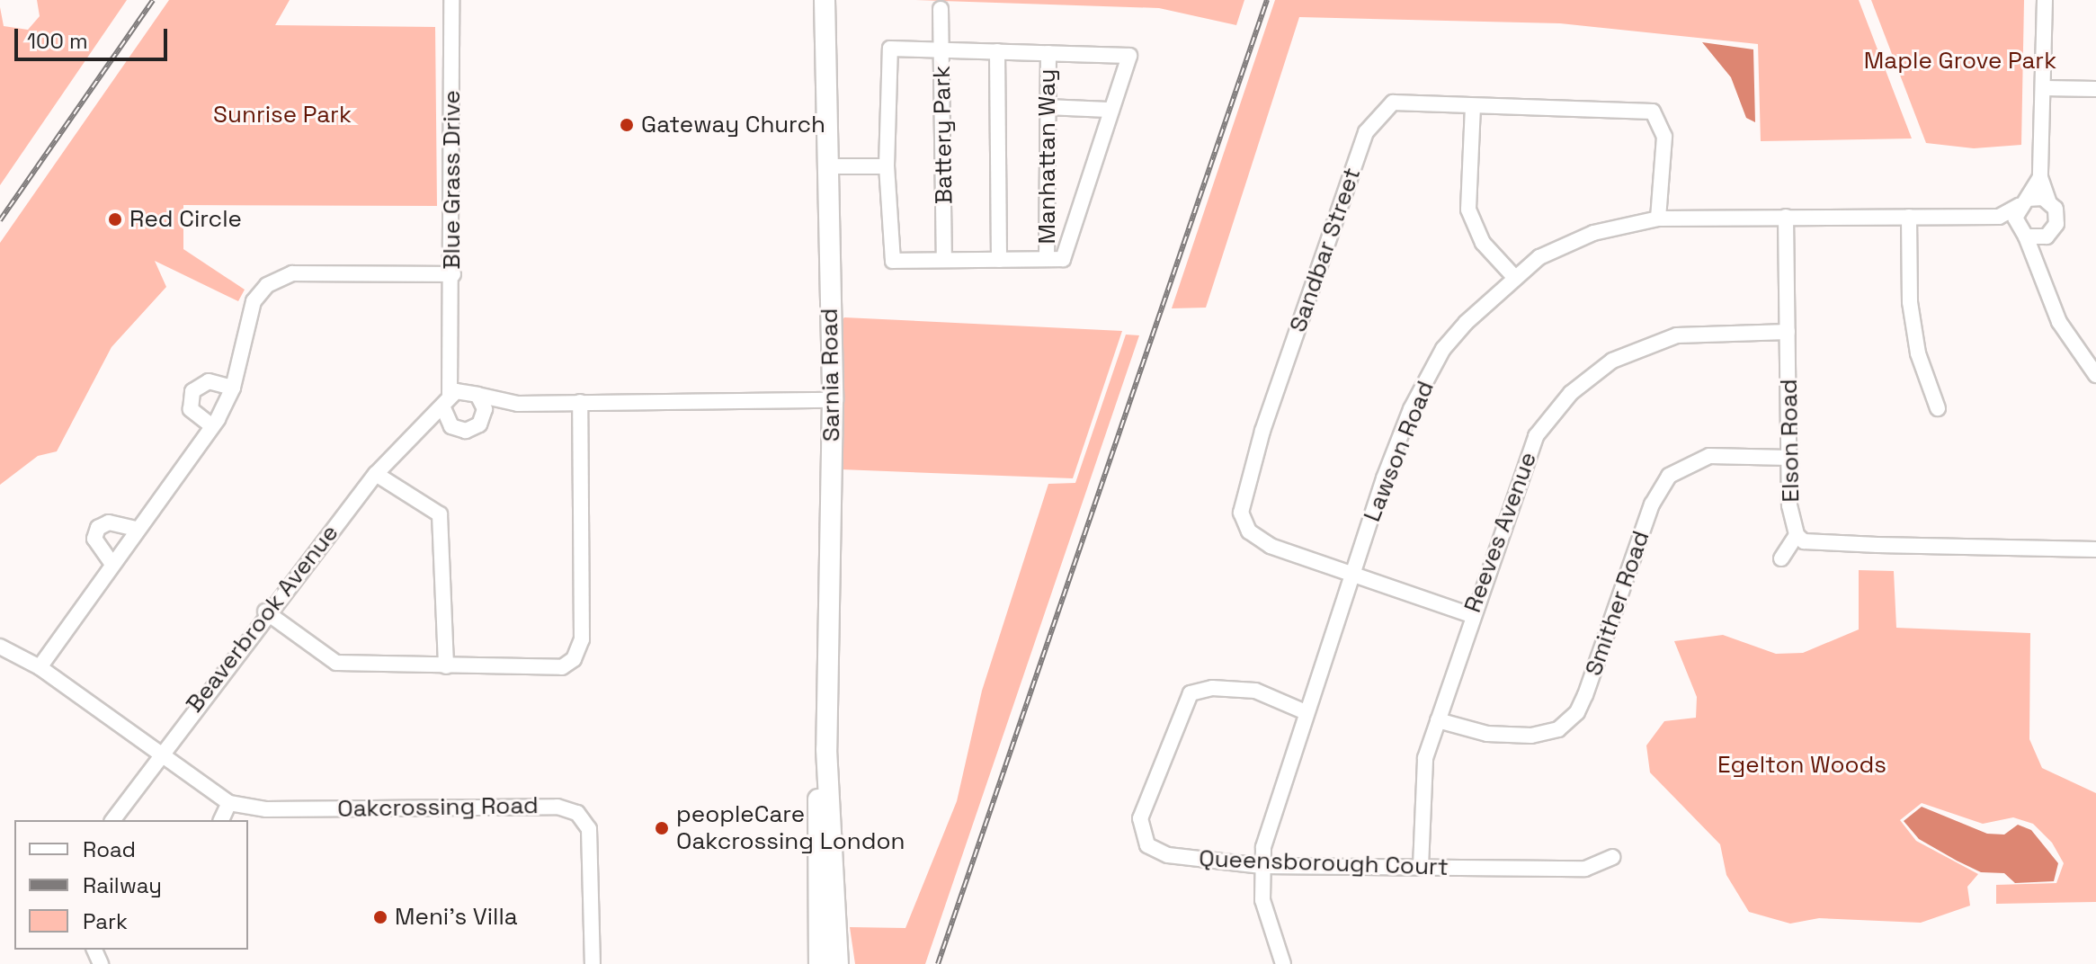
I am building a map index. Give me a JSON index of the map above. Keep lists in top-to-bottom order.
{
  "streets": {
    "main road": ["Sarnia Road"],
    "street": [
      "Battery Park",
      "Manhattan Way",
      "Blue Grass Drive",
      "Sandbar Street",
      "Elson Road",
      "Lawson Road",
      "Reeves Avenue",
      "Smither Road",
      "Beaverbrook Avenue",
      "Oakcrossing Road",
      "Queensborough Court"
    ]
  },
  "crossings": [
    ["Blue Grass Drive", "Beaverbrook Avenue"],
    ["Sandbar Street", "Lawson Road"],
    ["Sandbar Street", "Reeves Avenue"],
    ["Elson Road", "Lawson Road"],
    ["Elson Road", "Reeves Avenue"],
    ["Elson Road", "Smither Road"],
    ["Lawson Road", "Queensborough Court"],
    ["Reeves Avenue", "Smither Road"],
    ["Reeves Avenue", "Queensborough Court"],
    ["Beaverbrook Avenue", "Oakcrossing Road"]
  ],
  "parks": ["Maple Grove Park", "Sunrise Park", "Egelton Woods"],
  "places": [
    "Gateway Church",
    "Red Circle",
    "peopleCare Oakcrossing London",
    "Meni's Villa"
  ],
  "legend": ["Road", "Railway", "Park"],
  "scale_bar": "100 m"
}
